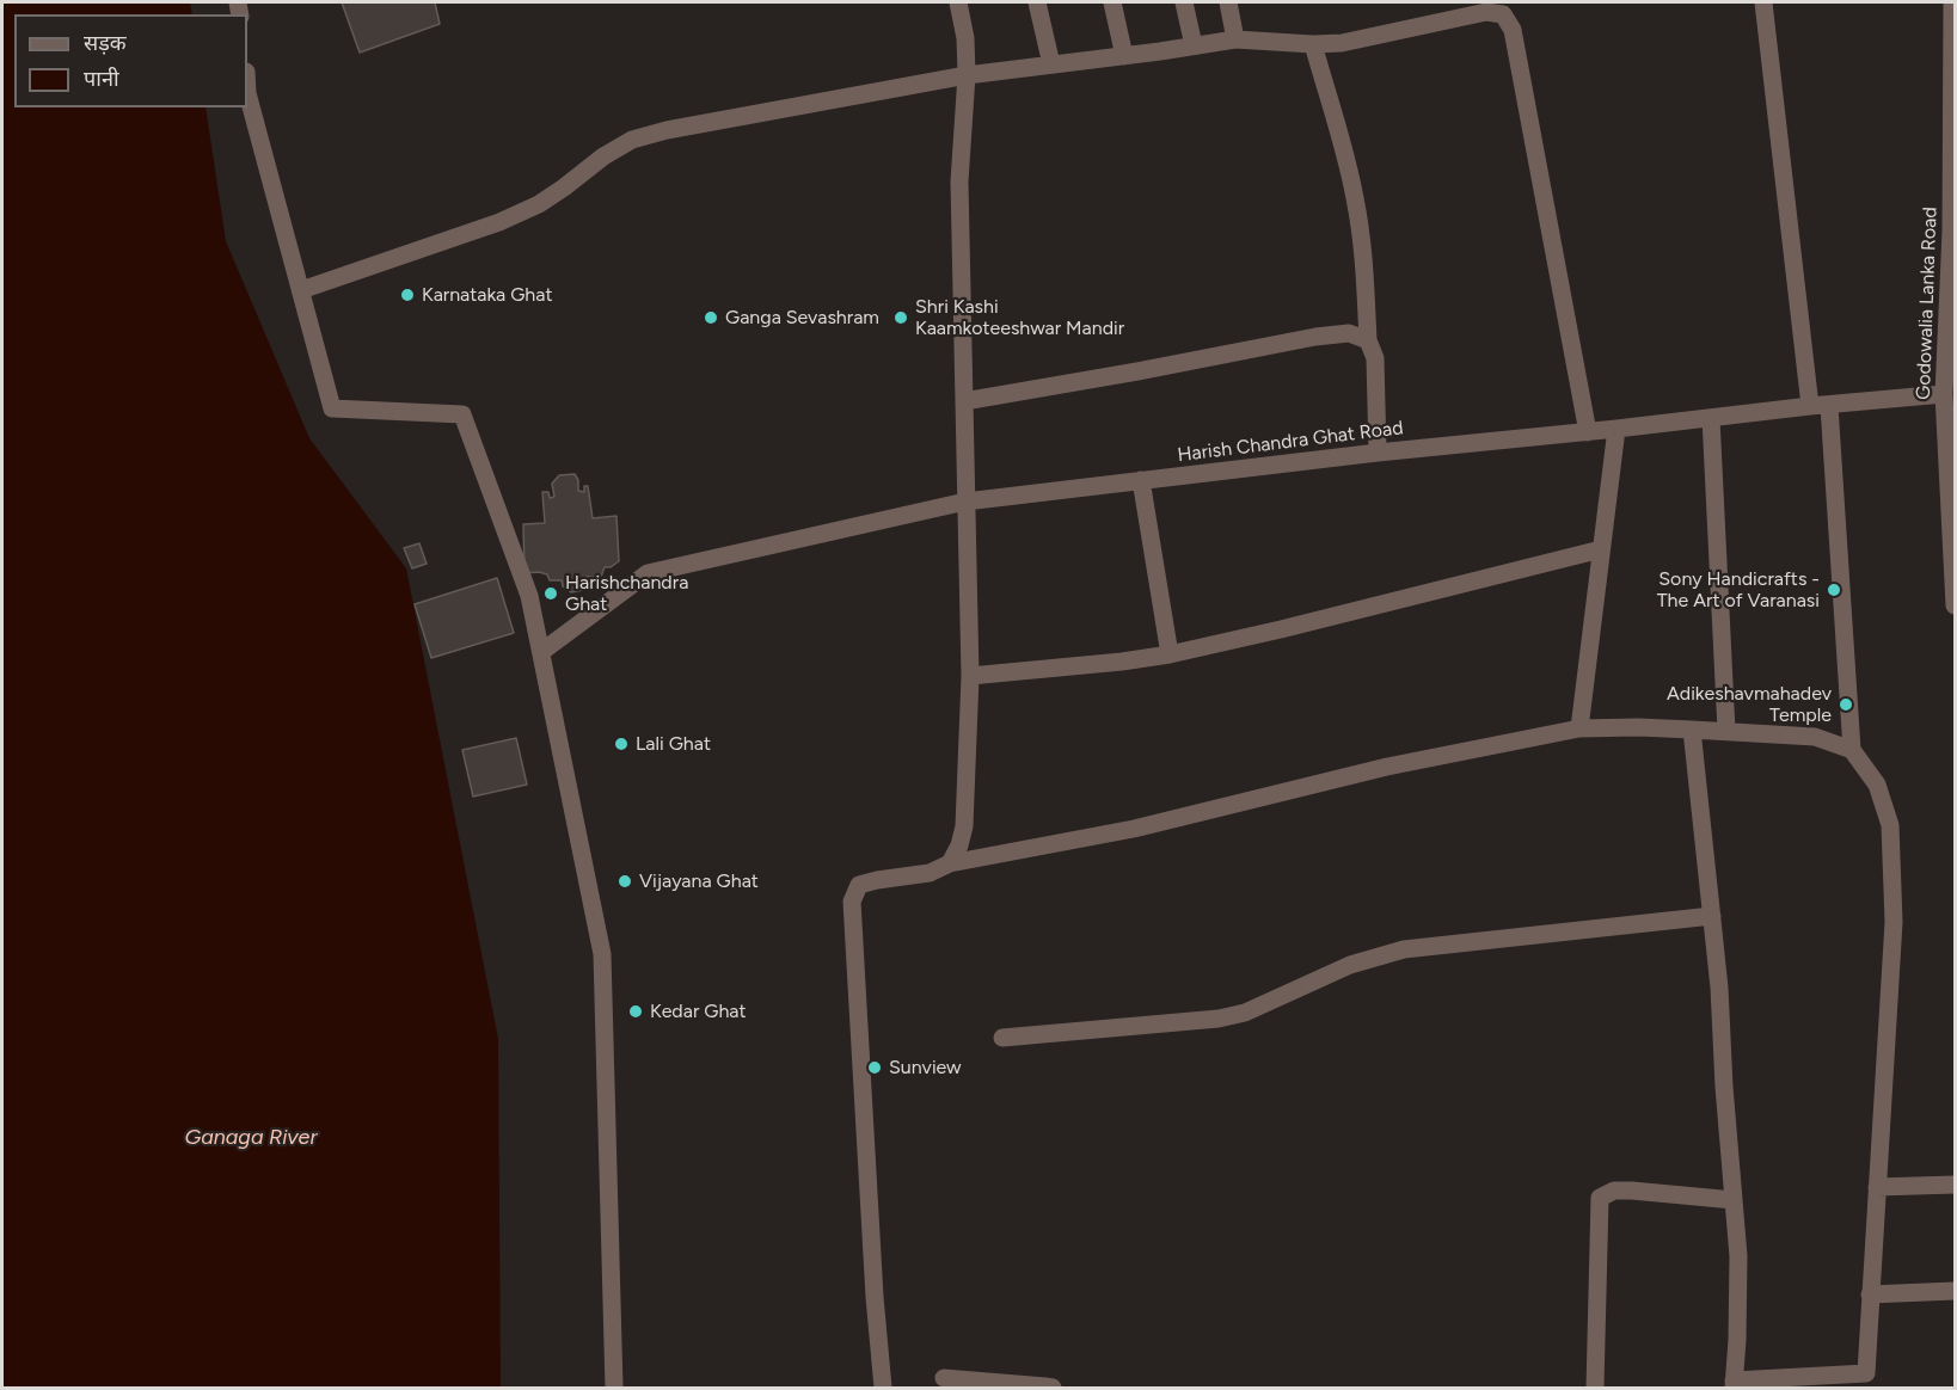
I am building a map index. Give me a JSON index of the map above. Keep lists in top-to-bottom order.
{
  "streets": {
    "street": ["Godowalia Lanka Road", "Harish Chandra Ghat Road"]
  },
  "crossings": [
    ["Godowalia Lanka Road", "Harish Chandra Ghat Road"]
  ],
  "water": ["Ganaga River"],
  "places": [
    "Karnataka Ghat",
    "Ganga Sevashram",
    "Shri Kashi Kaamkoteeshwar Mandir",
    "Sony Handicrafts - The Art of Varanasi",
    "Harishchandra Ghat",
    "Adikeshavmahadev Temple",
    "Lali Ghat",
    "Vijayana Ghat",
    "Kedar Ghat",
    "Sunview"
  ],
  "legend": ["सड़क", "पानी"]
}
